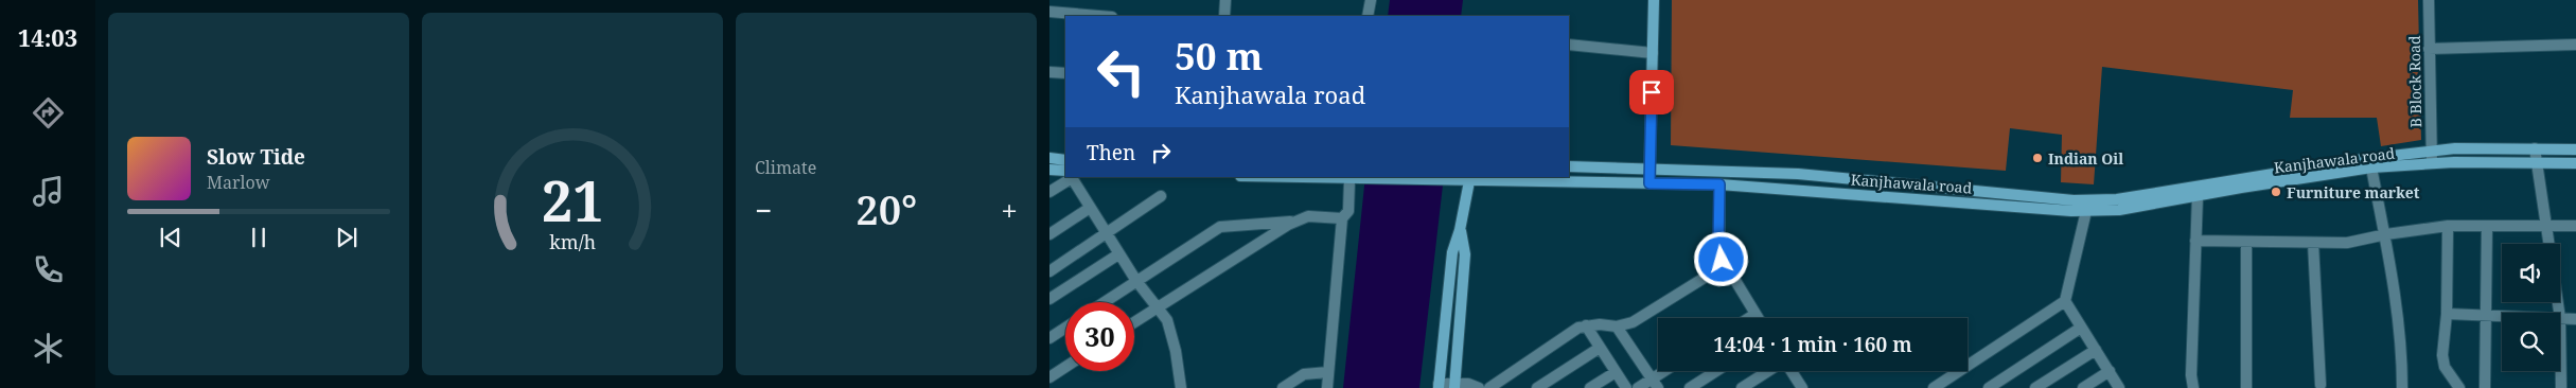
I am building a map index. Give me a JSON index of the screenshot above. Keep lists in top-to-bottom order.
{
  "streets": {
    "main road": ["Kanjhawala road"],
    "street": ["B Block Road"]
  },
  "crossings": [
    ["B Block Road", "Kanjhawala road"]
  ],
  "places": ["Indian Oil", "Furniture market"],
  "page": {
    "tabs": "14:03",
    "tile": "Climate",
    "turn": ["50 m", "Kanjhawala road"],
    "then": "Then",
    "song": ["Slow Tide", "Marlow"],
    "heat": ["−", "20°", "+"],
    "limit": "30",
    "trip": "14:04 · 1 min · 160 m",
    "gauge": ["21", "km/h"]
  }
}
